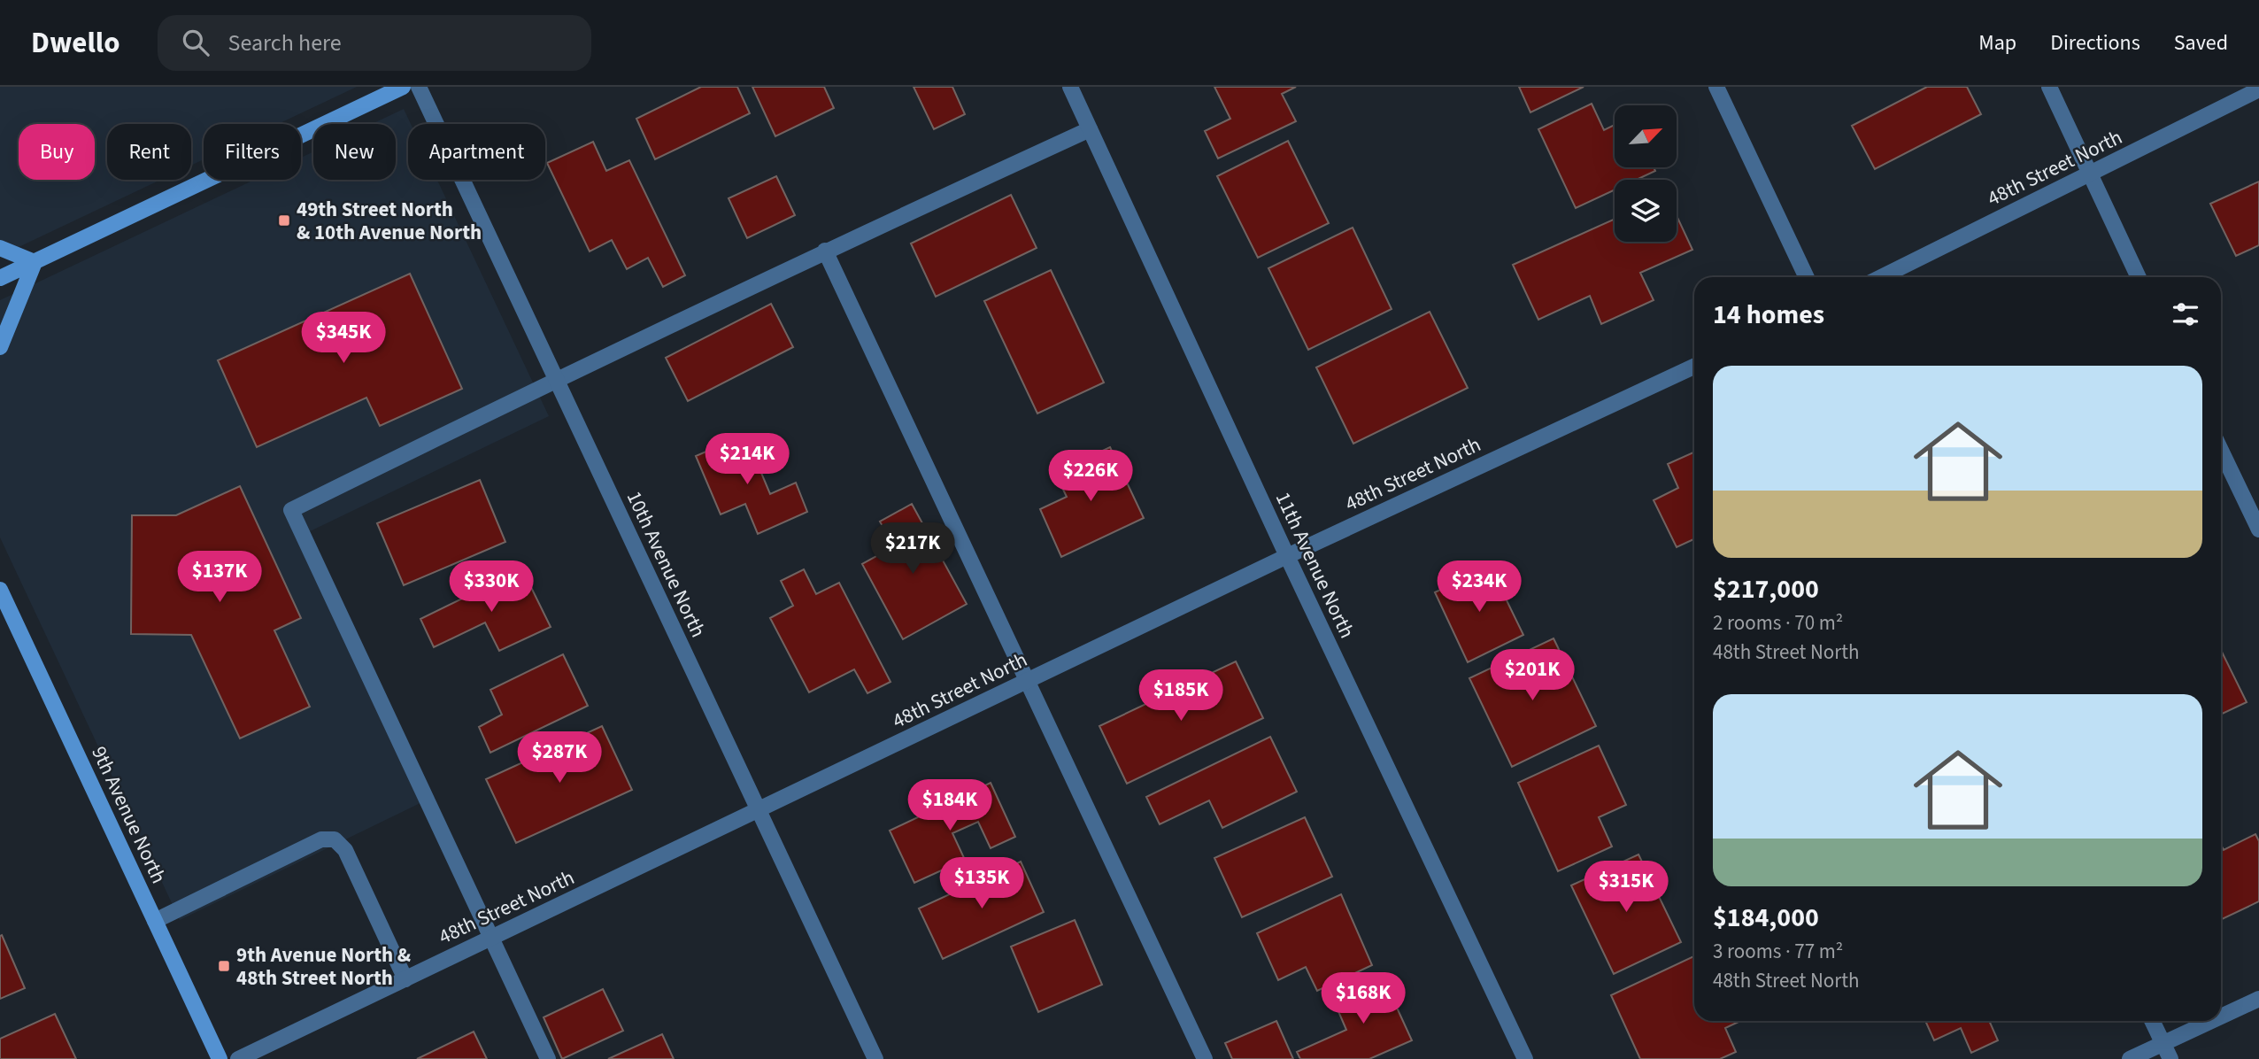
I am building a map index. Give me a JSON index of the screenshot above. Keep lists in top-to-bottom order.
{
  "streets": {
    "main road": ["9th Avenue North"],
    "street": ["48th Street North", "10th Avenue North", "11th Avenue North"]
  },
  "crossings": [
    ["48th Street North", "10th Avenue North"],
    ["48th Street North", "11th Avenue North"]
  ],
  "places": {
    "transit": ["49th Street North & 10th Avenue North", "9th Avenue North & 48th Street North"]
  },
  "north": "top right",
  "page": {
    "header": "Dwello",
    "search": "Search here",
    "nav": ["Map", "Directions", "Saved"],
    "chip": [
      "Buy",
      "Rent",
      "Filters",
      "New",
      "Apartment"
    ],
    "heading": "14 homes",
    "price": [
      "$345K",
      "$214K",
      "$226K",
      "$217K",
      "$137K",
      "$330K",
      "$234K",
      "$201K",
      "$185K",
      "$287K",
      "$184K",
      "$135K",
      "$315K",
      "$168K"
    ],
    "list": [
      {
        "name": "$217,000",
        "note": "2 rooms · 70 m² · 48th Street North"
      },
      {
        "name": "$184,000",
        "note": "3 rooms · 77 m² · 48th Street North"
      }
    ]
  }
}
